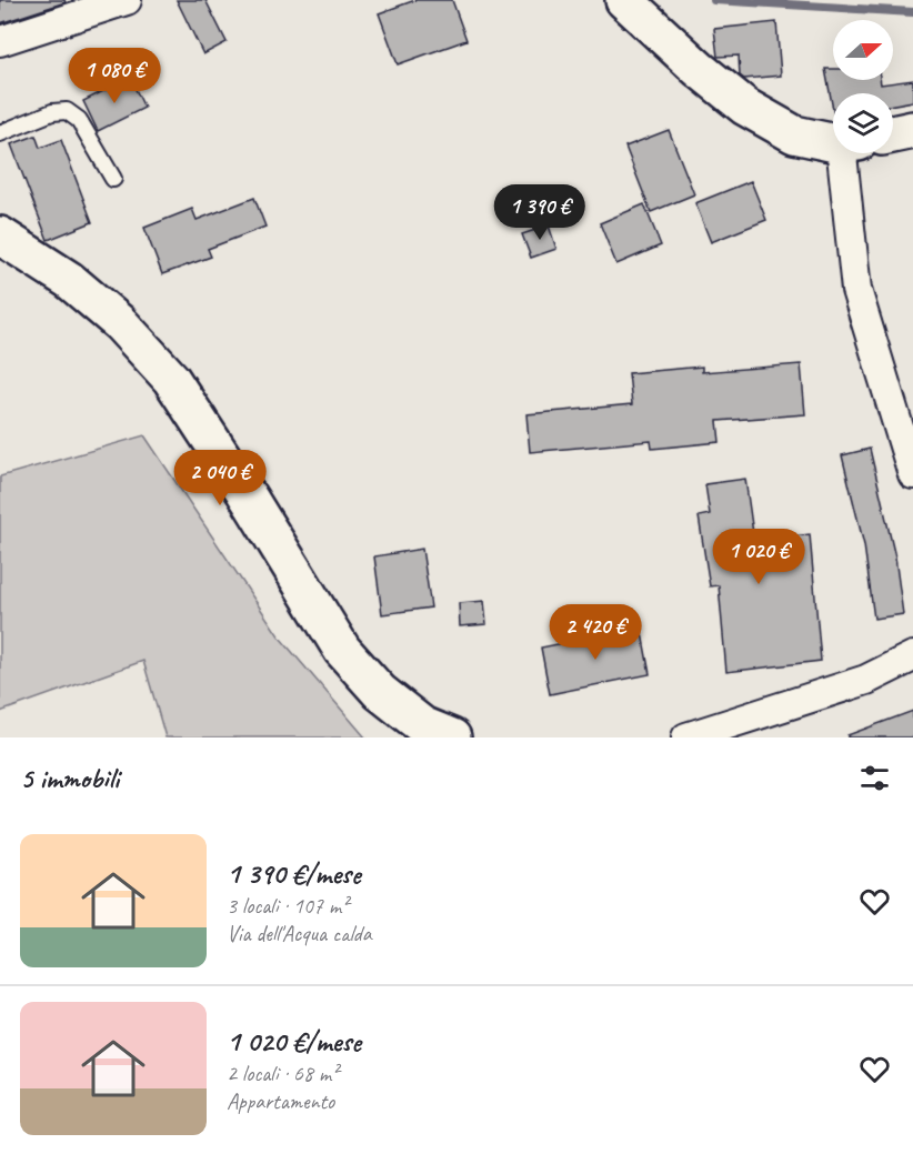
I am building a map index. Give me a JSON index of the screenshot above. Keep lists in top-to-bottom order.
{
  "north": "right",
  "page": {
    "price": [
      "1 080 €",
      "1 390 €",
      "2 040 €",
      "1 020 €",
      "2 420 €"
    ],
    "heading": "5 immobili",
    "list": [
      {
        "name": "1 390 €/mese",
        "note": "3 locali · 107 m² · Via dell'Acqua calda"
      },
      {
        "name": "1 020 €/mese",
        "note": "2 locali · 68 m² · Appartamento"
      }
    ]
  }
}
